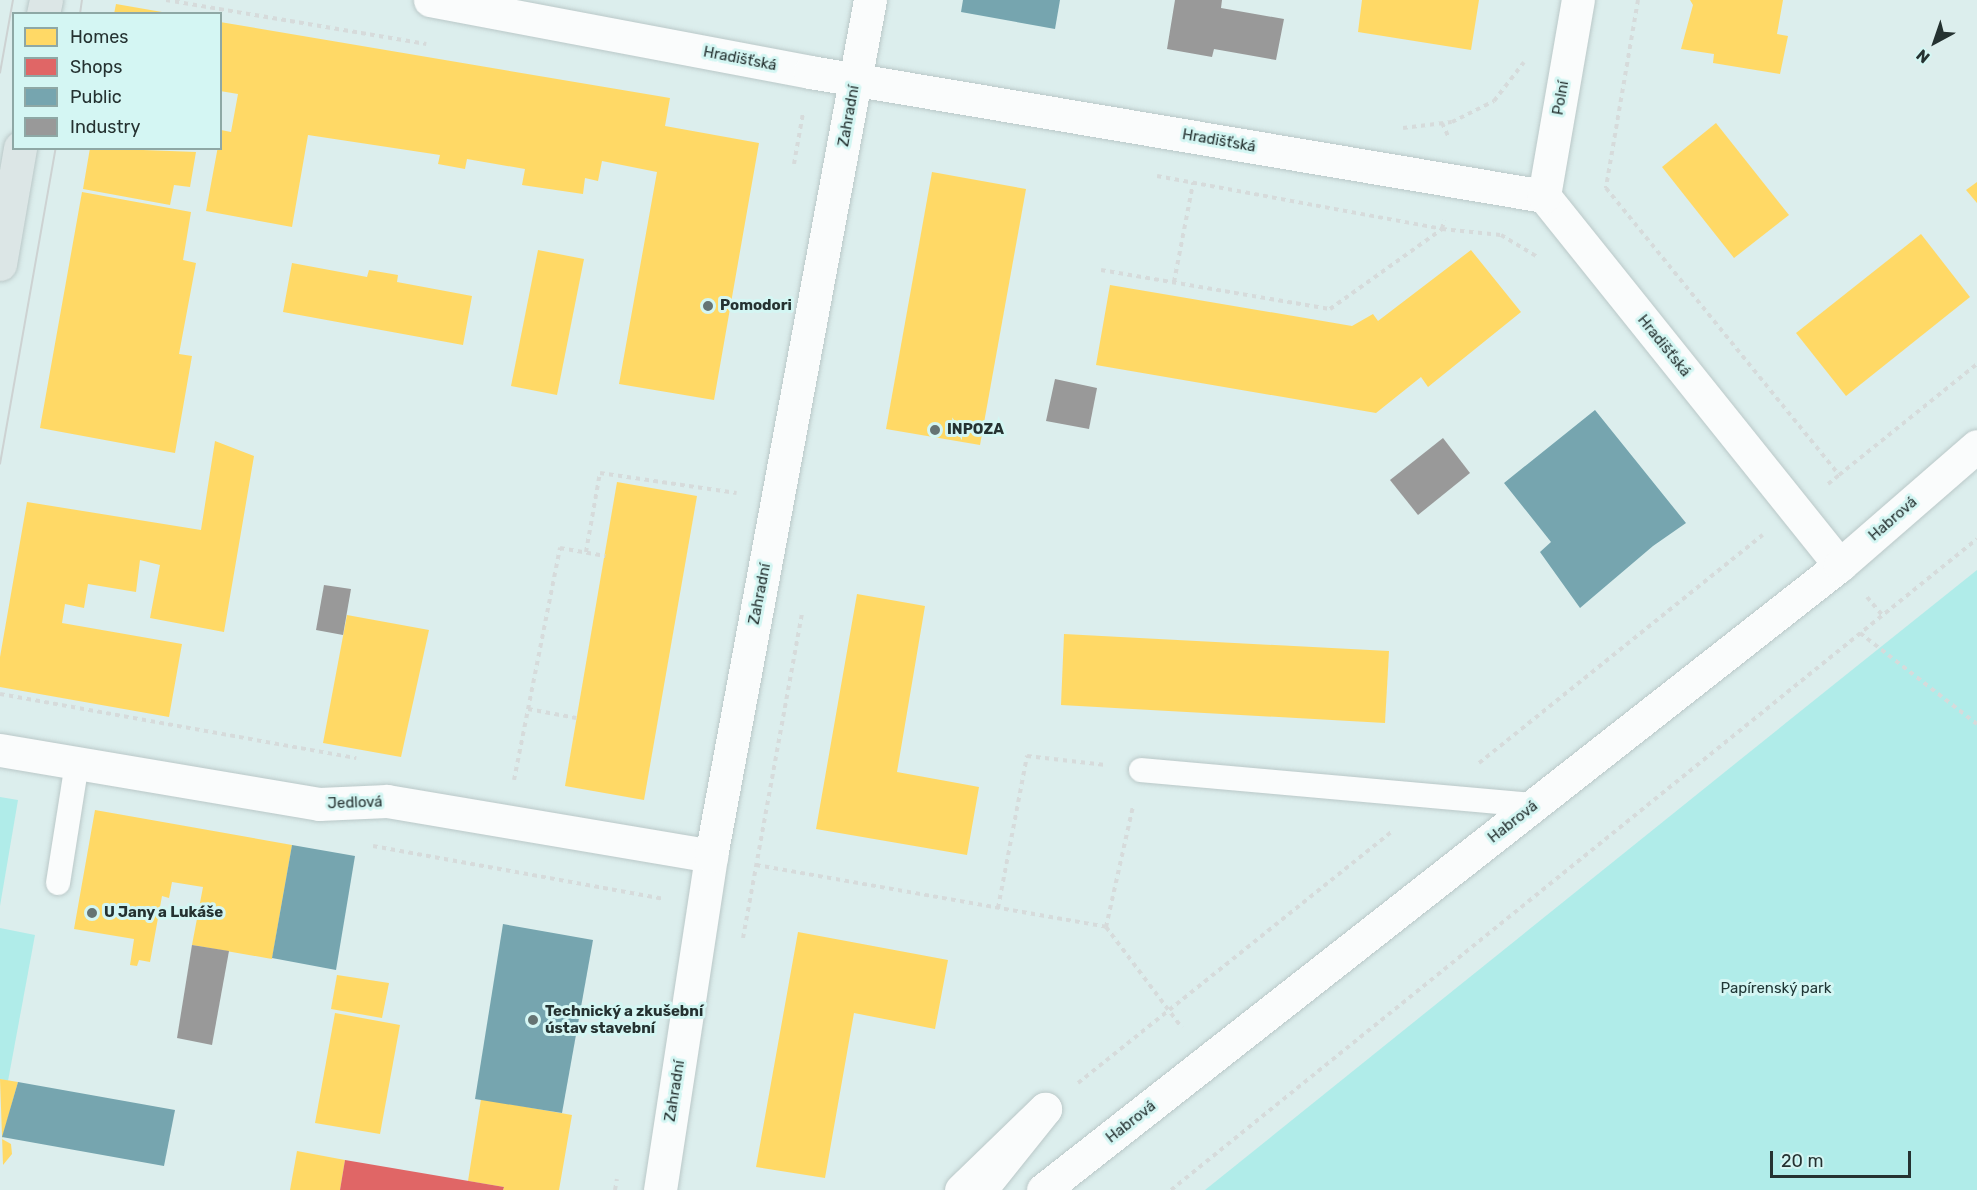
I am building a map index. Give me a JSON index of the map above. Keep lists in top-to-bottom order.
{
  "streets": {
    "street": [
      "Hradišťská",
      "Polní",
      "Zahradní",
      "Habrová",
      "Jedlová"
    ]
  },
  "crossings": [
    ["Hradišťská", "Polní"],
    ["Hradišťská", "Zahradní"],
    ["Hradišťská", "Habrová"],
    ["Zahradní", "Jedlová"]
  ],
  "parks": ["Papírenský park"],
  "places": [
    "Pomodori",
    "INPOZA",
    "U Jany a Lukáše",
    "Technický a zkušební ústav stavební"
  ],
  "legend": [
    "Homes",
    "Shops",
    "Public",
    "Industry"
  ],
  "scale_bar": "20 m",
  "north": "bottom left"
}
